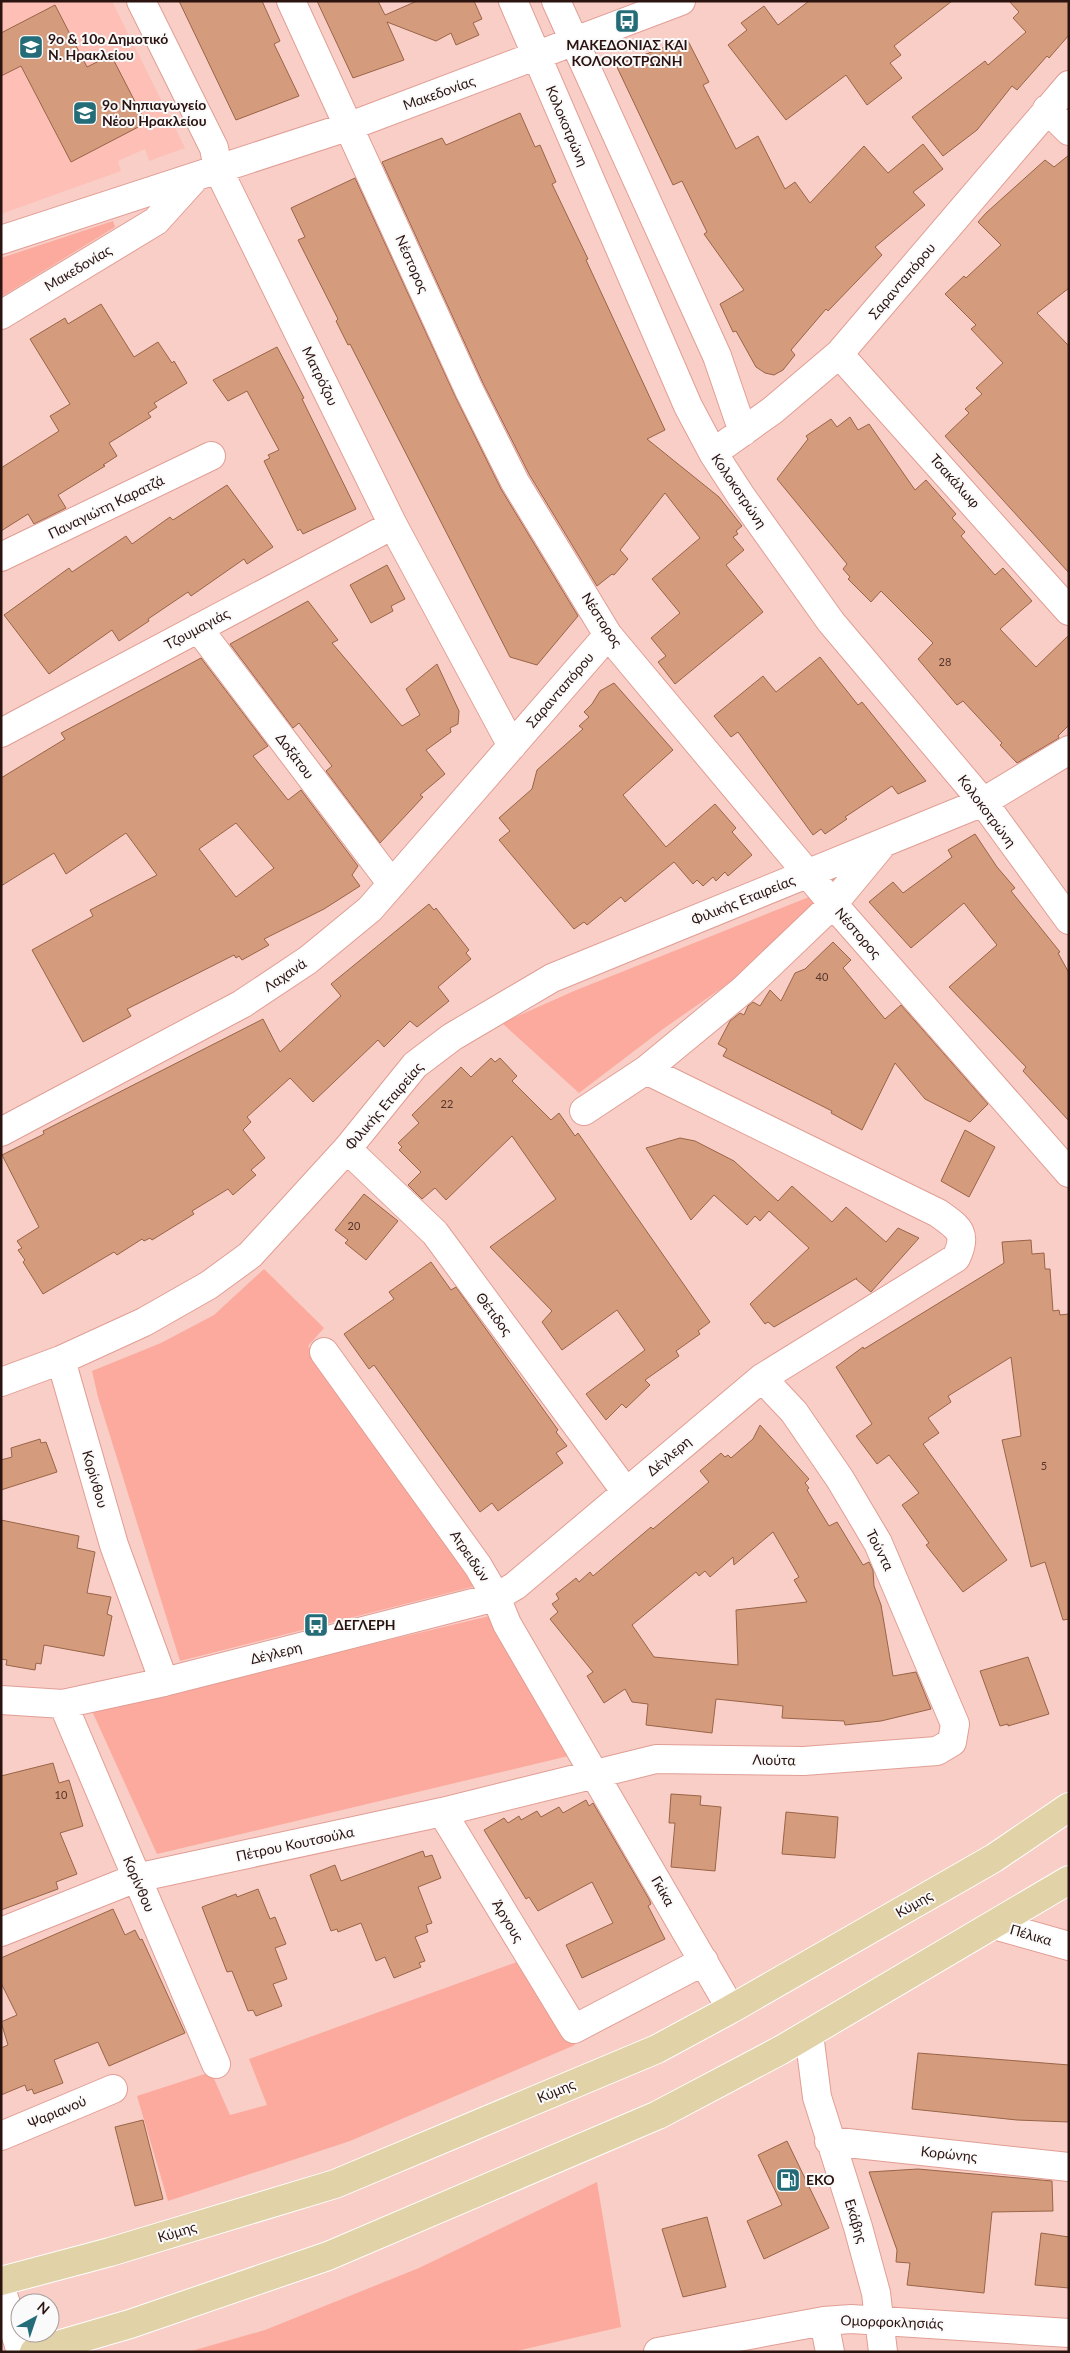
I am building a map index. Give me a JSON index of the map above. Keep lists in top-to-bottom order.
{
  "streets": {
    "main road": ["Κύμης"],
    "street": [
      "Μακεδονίας",
      "Κολοκοτρώνη",
      "Νέστορος",
      "Σαρανταπόρου",
      "Ματρόζου",
      "Τσακάλωφ",
      "Παναγιώτη Καρατζά",
      "Τζουμαγιάς",
      "Δοξάτου",
      "Φιλικής Εταιρείας",
      "Λαχανά",
      "Θέτιδος",
      "Δέγλερη",
      "Κορίνθου",
      "Τούντα",
      "Ατρειδών",
      "Λιούτα",
      "Πέτρου Κουτσούλα",
      "Γκίκα",
      "Άργους",
      "Πέλικα",
      "Ψαριανού",
      "Κορώνης",
      "Εκάβης",
      "Ομορφοκλησιάς"
    ]
  },
  "crossings": [
    ["Μακεδονίας", "Κολοκοτρώνη"],
    ["Μακεδονίας", "Νέστορος"],
    ["Μακεδονίας", "Ματρόζου"],
    ["Κολοκοτρώνη", "Σαρανταπόρου"],
    ["Κολοκοτρώνη", "Φιλικής Εταιρείας"],
    ["Νέστορος", "Σαρανταπόρου"],
    ["Νέστορος", "Φιλικής Εταιρείας"],
    ["Σαρανταπόρου", "Ματρόζου"],
    ["Σαρανταπόρου", "Τσακάλωφ"],
    ["Σαρανταπόρου", "Λαχανά"],
    ["Ματρόζου", "Τζουμαγιάς"],
    ["Ματρόζου", "Λαχανά"],
    ["Τζουμαγιάς", "Δοξάτου"],
    ["Δοξάτου", "Λαχανά"],
    ["Φιλικής Εταιρείας", "Θέτιδος"],
    ["Φιλικής Εταιρείας", "Δέγλερη"],
    ["Φιλικής Εταιρείας", "Κορίνθου"],
    ["Θέτιδος", "Δέγλερη"],
    ["Δέγλερη", "Κορίνθου"],
    ["Δέγλερη", "Τούντα"],
    ["Δέγλερη", "Ατρειδών"],
    ["Κορίνθου", "Πέτρου Κουτσούλα"],
    ["Τούντα", "Λιούτα"],
    ["Ατρειδών", "Λιούτα"],
    ["Ατρειδών", "Πέτρου Κουτσούλα"],
    ["Ατρειδών", "Γκίκα"],
    ["Λιούτα", "Πέτρου Κουτσούλα"],
    ["Λιούτα", "Γκίκα"],
    ["Πέτρου Κουτσούλα", "Γκίκα"],
    ["Πέτρου Κουτσούλα", "Άργους"],
    ["Γκίκα", "Κύμης"],
    ["Γκίκα", "Άργους"],
    ["Κορώνης", "Εκάβης"],
    ["Εκάβης", "Ομορφοκλησιάς"]
  ],
  "places": {
    "bus stop": ["ΜΑΚΕΔΟΝΙΑΣ ΚΑΙ ΚΟΛΟΚΟΤΡΩΝΗ", "ΔΕΓΛΕΡΗ"],
    "school or university": ["9ο & 10ο Δημοτικό Ν. Ηρακλείου", "9ο Νηπιαγωγείο Νέου Ηρακλείου"],
    "fuel station": ["EKO"]
  },
  "house_numbers": [
    "28",
    "40",
    "22",
    "20",
    "5",
    "10"
  ],
  "north": "top right"
}
